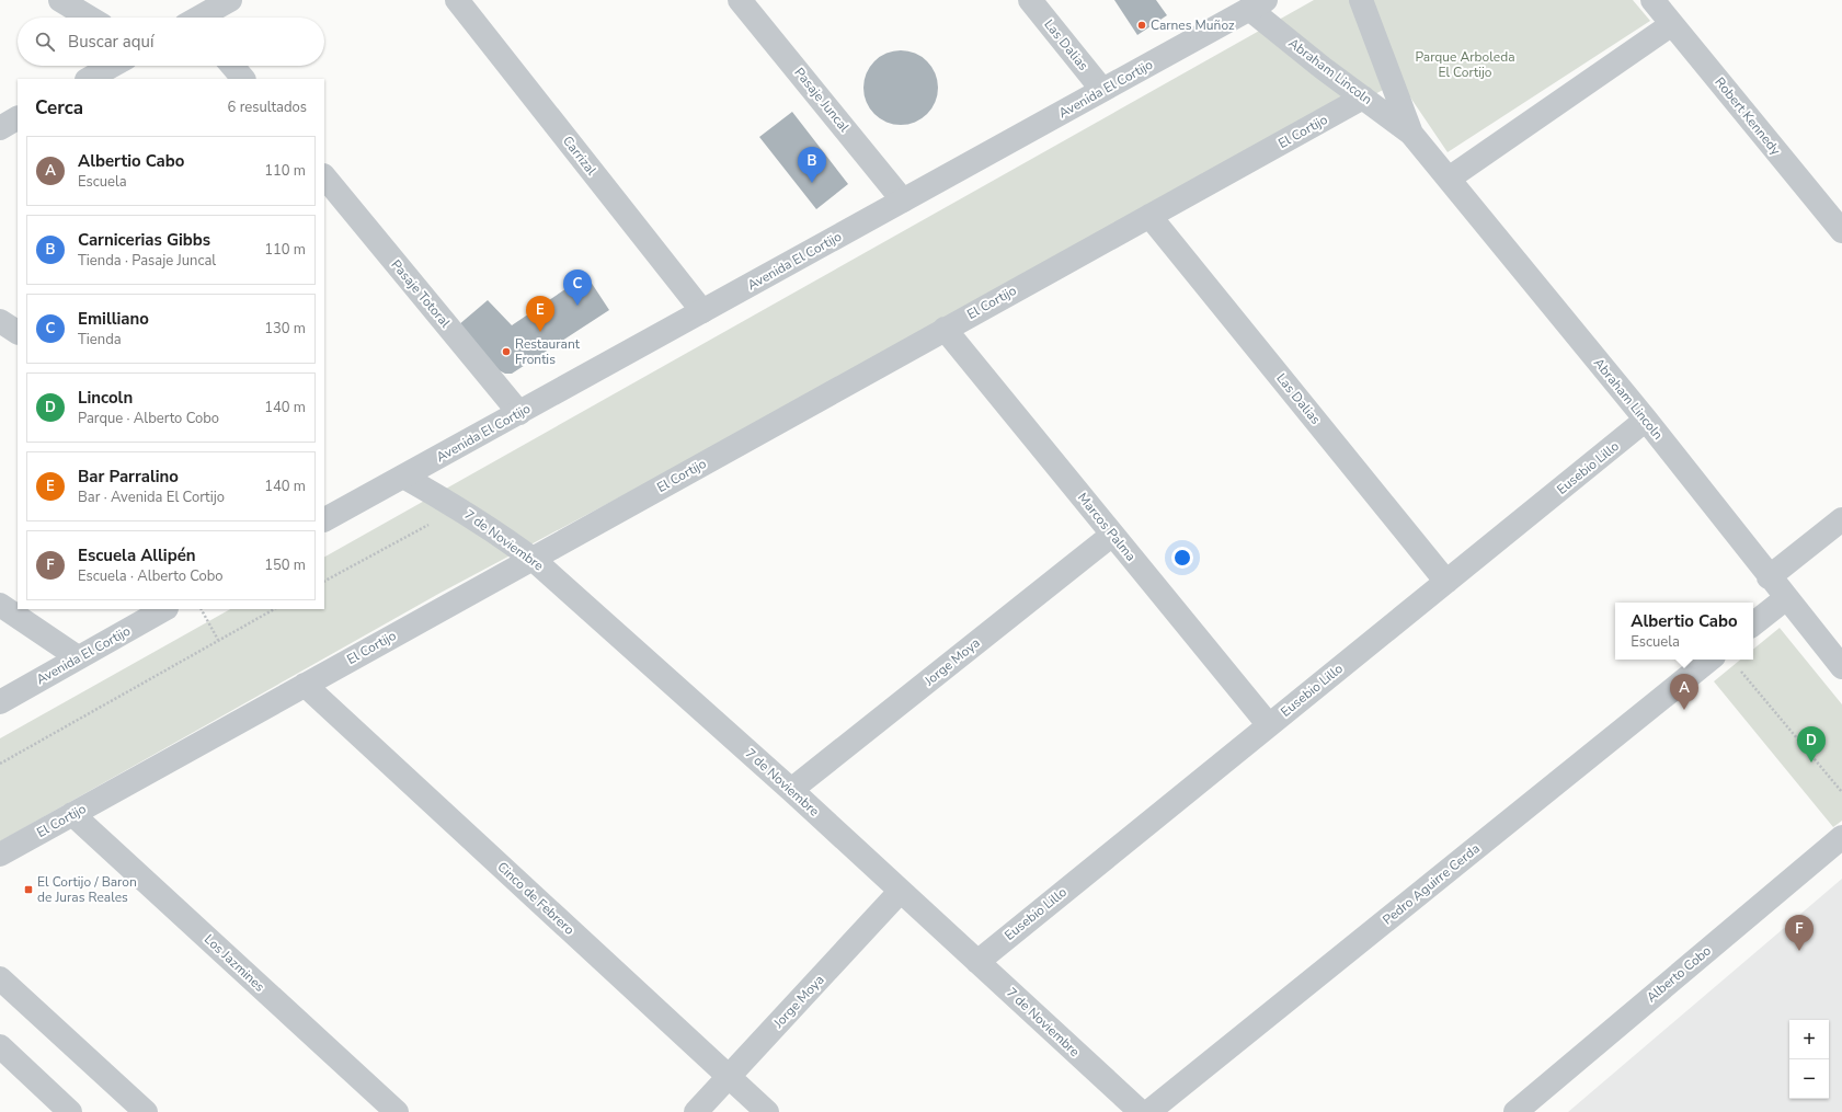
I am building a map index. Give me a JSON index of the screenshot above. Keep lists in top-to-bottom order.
{
  "streets": {
    "street": [
      "Las Dalias",
      "Abraham Lincoln",
      "Avenida El Cortijo",
      "Pasaje Juncal",
      "Robert Kennedy",
      "El Cortijo",
      "Carrizal",
      "Pasaje Totoral",
      "Eusebio Lillo",
      "Marcos Palma",
      "7 de Noviembre",
      "Jorge Moya",
      "Pedro Aguirre Cerda",
      "Cinco de Febrero",
      "Los Jazmines",
      "Alberto Cobo"
    ]
  },
  "crossings": [
    ["Las Dalias", "Avenida El Cortijo"],
    ["Las Dalias", "El Cortijo"],
    ["Las Dalias", "Eusebio Lillo"],
    ["Abraham Lincoln", "Avenida El Cortijo"],
    ["Abraham Lincoln", "El Cortijo"],
    ["Abraham Lincoln", "Eusebio Lillo"],
    ["Avenida El Cortijo", "Pasaje Juncal"],
    ["Avenida El Cortijo", "Carrizal"],
    ["Avenida El Cortijo", "Pasaje Totoral"],
    ["Avenida El Cortijo", "7 de Noviembre"],
    ["El Cortijo", "Marcos Palma"],
    ["El Cortijo", "7 de Noviembre"],
    ["El Cortijo", "Cinco de Febrero"],
    ["El Cortijo", "Los Jazmines"],
    ["Eusebio Lillo", "Marcos Palma"],
    ["Eusebio Lillo", "7 de Noviembre"],
    ["Marcos Palma", "Jorge Moya"],
    ["7 de Noviembre", "Jorge Moya"],
    ["Jorge Moya", "Cinco de Febrero"]
  ],
  "parks": ["Parque Arboleda El Cortijo"],
  "places": {
    "other": ["Carnes Muñoz", "Restaurant Frontis"],
    "transit": ["El Cortijo / Baron de Juras Reales"]
  },
  "page": {
    "search": "Buscar aquí",
    "heading": ["Cerca", "6 resultados"],
    "list": [
      {
        "mark": "A",
        "name": "Albertio Cabo",
        "note": "Escuela",
        "value": "110 m"
      },
      {
        "mark": "B",
        "name": "Carnicerias Gibbs",
        "note": "Tienda · Pasaje Juncal",
        "value": "110 m"
      },
      {
        "mark": "C",
        "name": "Emilliano",
        "note": "Tienda",
        "value": "130 m"
      },
      {
        "mark": "D",
        "name": "Lincoln",
        "note": "Parque · Alberto Cobo",
        "value": "140 m"
      },
      {
        "mark": "E",
        "name": "Bar Parralino",
        "note": "Bar · Avenida El Cortijo",
        "value": "140 m"
      },
      {
        "mark": "F",
        "name": "Escuela Allipén",
        "note": "Escuela · Alberto Cobo",
        "value": "150 m"
      }
    ],
    "pins": [
      "B",
      "C",
      "E",
      "A",
      "D",
      "F"
    ],
    "popup": ["Albertio Cabo", "Escuela"],
    "map_buttons": ["+", "−"]
  }
}
